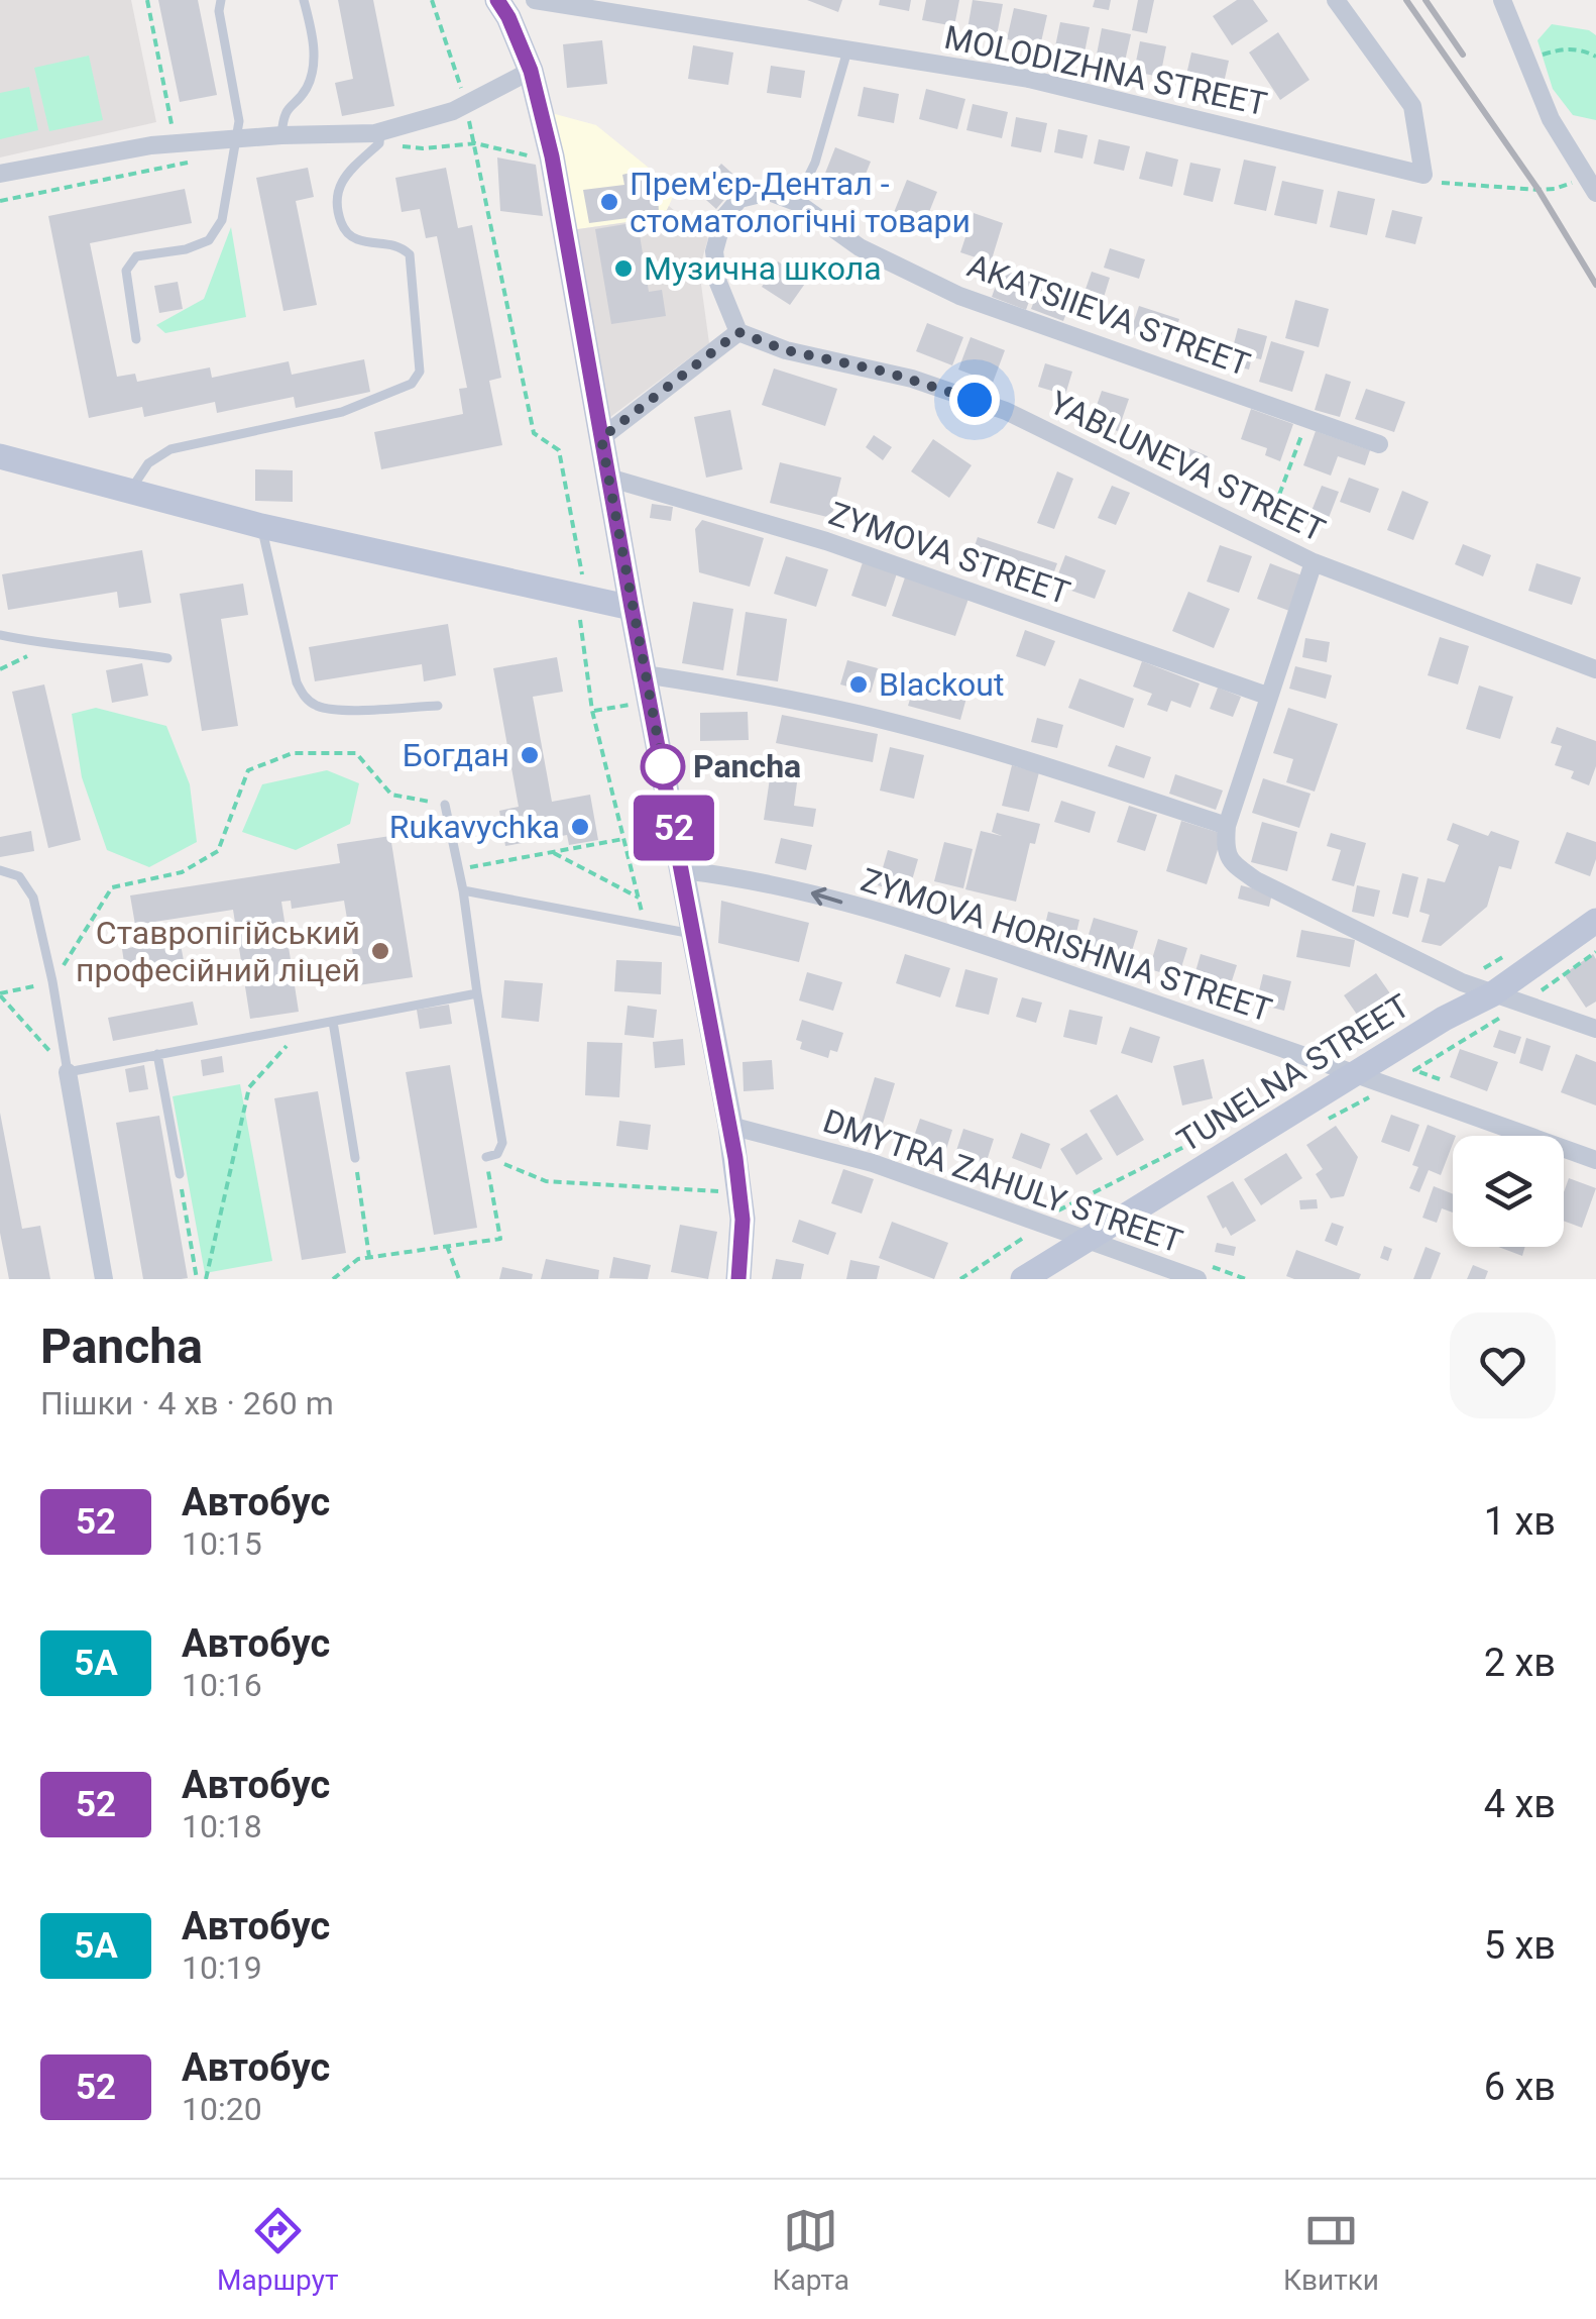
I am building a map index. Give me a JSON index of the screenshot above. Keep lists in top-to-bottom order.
{
  "streets": {
    "street": [
      "MOLODIZHNA STREET",
      "AKATSIIEVA STREET",
      "YABLUNEVA STREET",
      "ZYMOVA STREET",
      "ZYMOVA HORISHNIA STREET",
      "TUNELNA STREET",
      "DMYTRA ZAHULY STREET"
    ]
  },
  "crossings": [
    ["AKATSIIEVA STREET", "YABLUNEVA STREET"],
    ["ZYMOVA HORISHNIA STREET", "TUNELNA STREET"],
    ["TUNELNA STREET", "DMYTRA ZAHULY STREET"]
  ],
  "one_way": ["ZYMOVA HORISHNIA STREET"],
  "places": [
    "Прем'єр-Дентал - стоматологічні товари",
    "Музична школа",
    "Blackout",
    "Богдан",
    "Pancha",
    "Rukavychka",
    "Ставропігійський професійний ліцей"
  ],
  "lines": ["bus line 52"],
  "page": {
    "on_map": "52",
    "heading": ["Pancha", "Пішки · 4 хв · 260 m"],
    "list": [
      {
        "mark": "52",
        "name": "Автобус",
        "note": "10:15",
        "value": "1 хв"
      },
      {
        "mark": "5А",
        "name": "Автобус",
        "note": "10:16",
        "value": "2 хв"
      },
      {
        "mark": "52",
        "name": "Автобус",
        "note": "10:18",
        "value": "4 хв"
      },
      {
        "mark": "5А",
        "name": "Автобус",
        "note": "10:19",
        "value": "5 хв"
      },
      {
        "mark": "52",
        "name": "Автобус",
        "note": "10:20",
        "value": "6 хв"
      }
    ],
    "tabs": ["Маршрут", "Карта", "Квитки"]
  }
}
